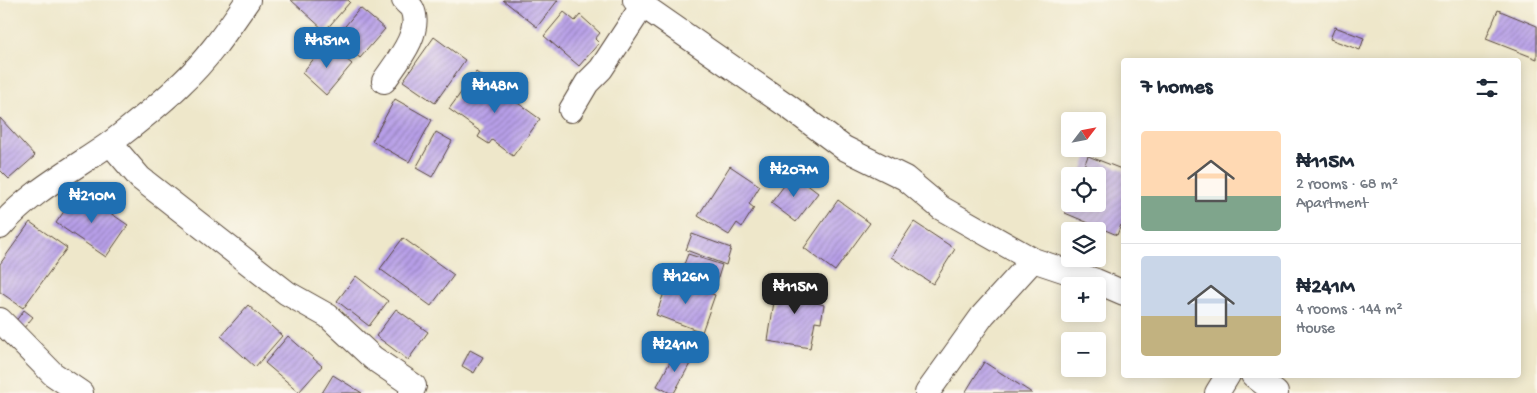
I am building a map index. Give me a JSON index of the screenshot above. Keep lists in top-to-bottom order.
{
  "north": "top right",
  "page": {
    "price": [
      "₦151M",
      "₦148M",
      "₦207M",
      "₦210M",
      "₦126M",
      "₦115M",
      "₦241M"
    ],
    "heading": "7 homes",
    "map_buttons": ["+", "−"],
    "list": [
      {
        "name": "₦115M",
        "note": "2 rooms · 68 m² · Apartment"
      },
      {
        "name": "₦241M",
        "note": "4 rooms · 144 m² · House"
      }
    ]
  }
}
